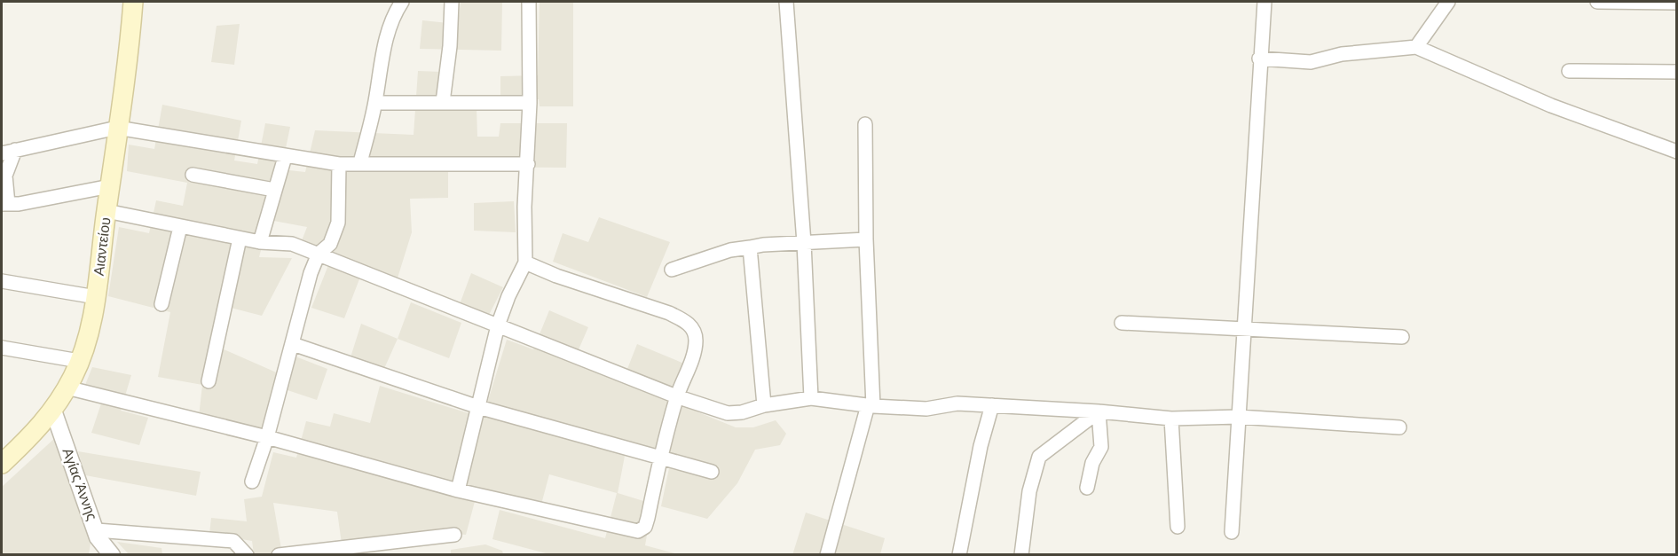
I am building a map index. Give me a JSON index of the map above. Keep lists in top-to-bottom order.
{
  "streets": {
    "main road": ["Αιαντείου"],
    "street": ["Αγίας Άννης"]
  },
  "crossings": [
    ["Αιαντείου", "Αγίας Άννης"]
  ]
}
